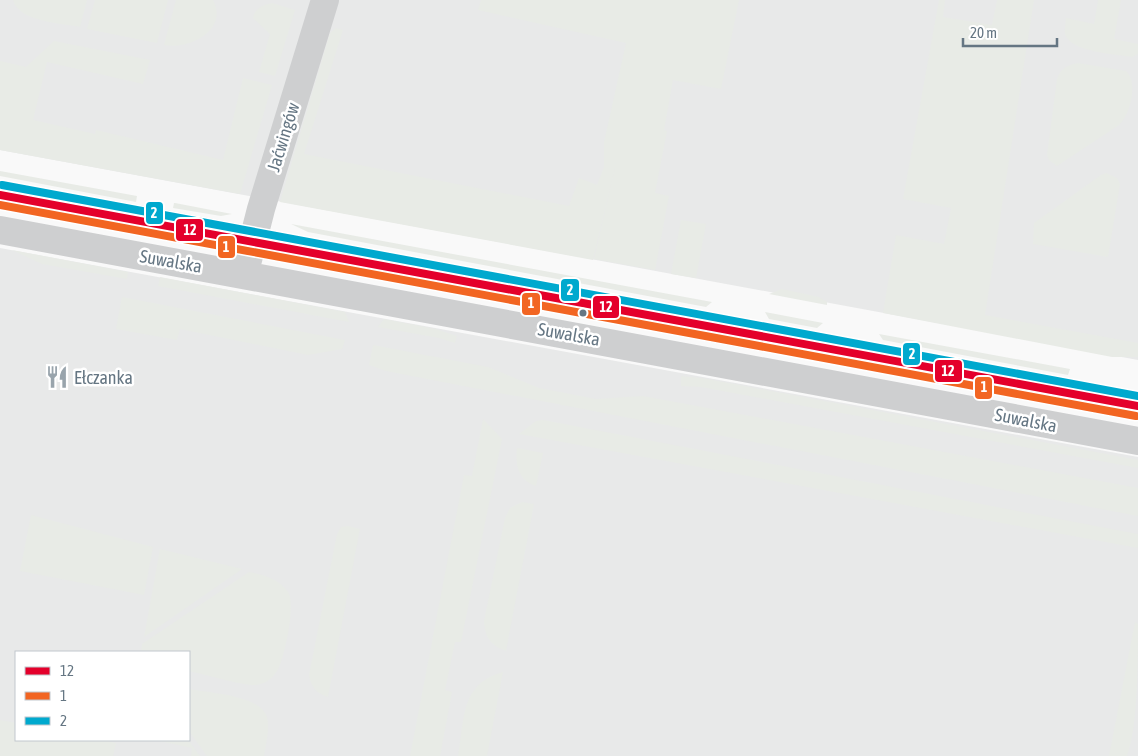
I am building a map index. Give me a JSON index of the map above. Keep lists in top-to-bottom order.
{
  "streets": {
    "street": ["Jaćwingów", "Suwalska"]
  },
  "crossings": [
    ["Jaćwingów", "Suwalska"]
  ],
  "places": {
    "restaurant": ["Ełczanka"]
  },
  "lines": ["transit line 2", "transit line 12", "transit line 1"],
  "legend": ["12", "1", "2"],
  "scale_bar": "20 m"
}
